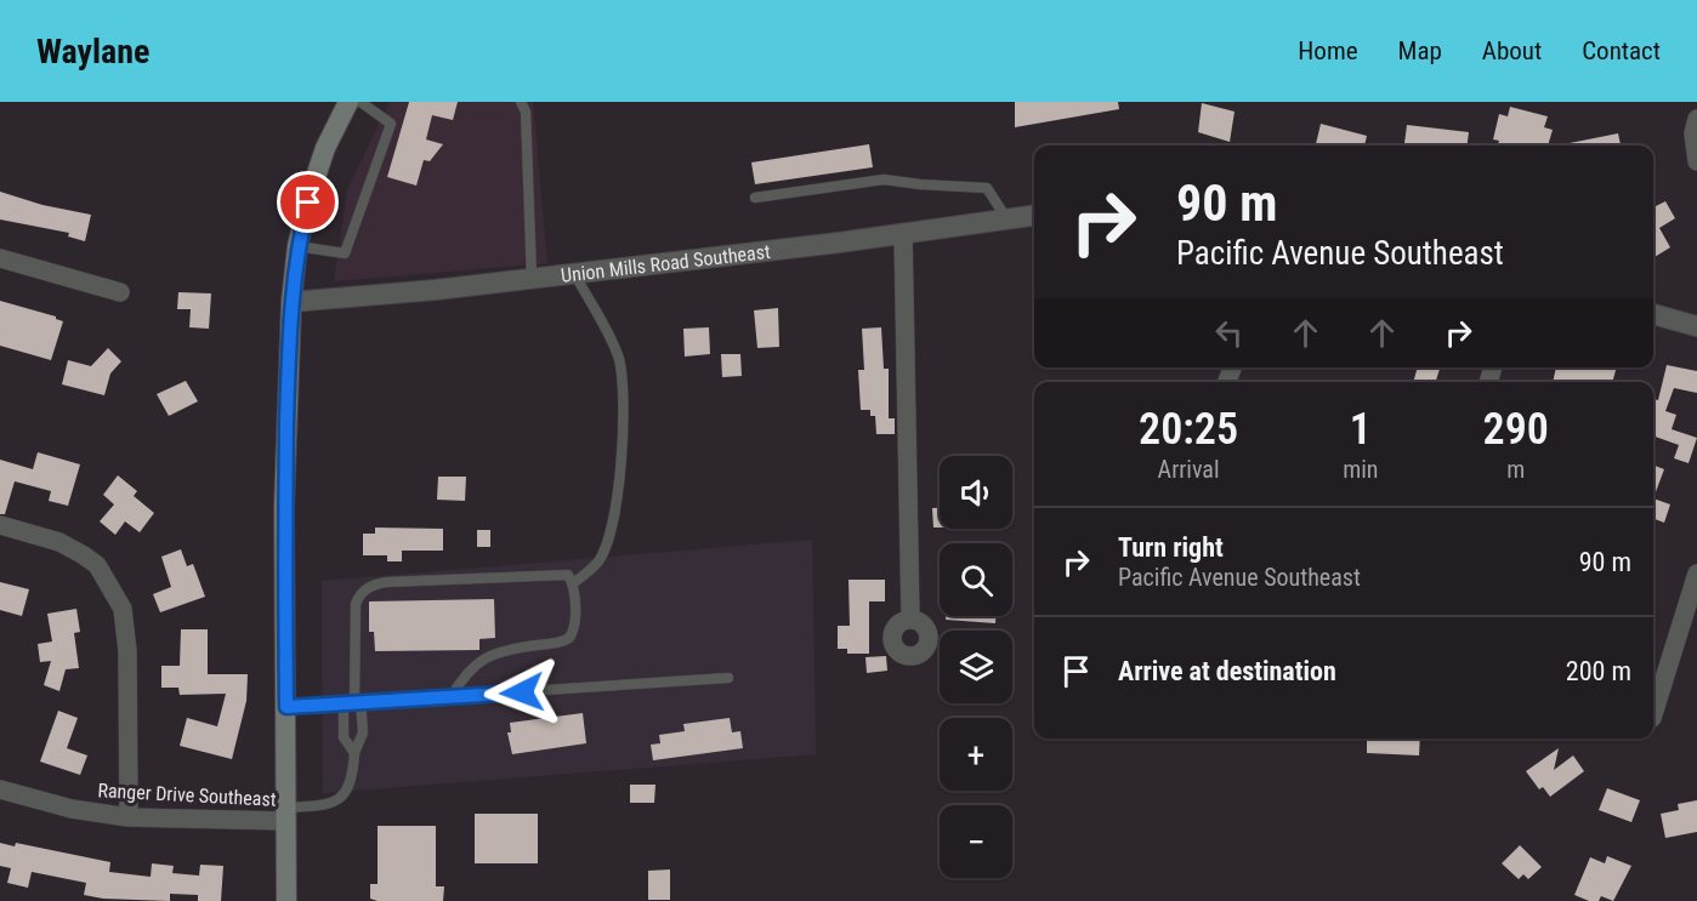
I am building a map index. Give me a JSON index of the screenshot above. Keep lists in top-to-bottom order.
{
  "streets": {
    "street": ["Union Mills Road Southeast", "Ranger Drive Southeast"]
  },
  "page": {
    "header": "Waylane",
    "nav": [
      "Home",
      "Map",
      "About",
      "Contact"
    ],
    "turn": ["90 m", "Pacific Avenue Southeast"],
    "eta": [
      "20:25",
      "Arrival",
      "1",
      "min",
      "290",
      "m"
    ],
    "map_buttons": ["+", "−"],
    "list": [
      {
        "name": "Turn right",
        "note": "Pacific Avenue Southeast",
        "value": "90 m"
      },
      {
        "name": "Arrive at destination",
        "value": "200 m"
      }
    ]
  }
}
